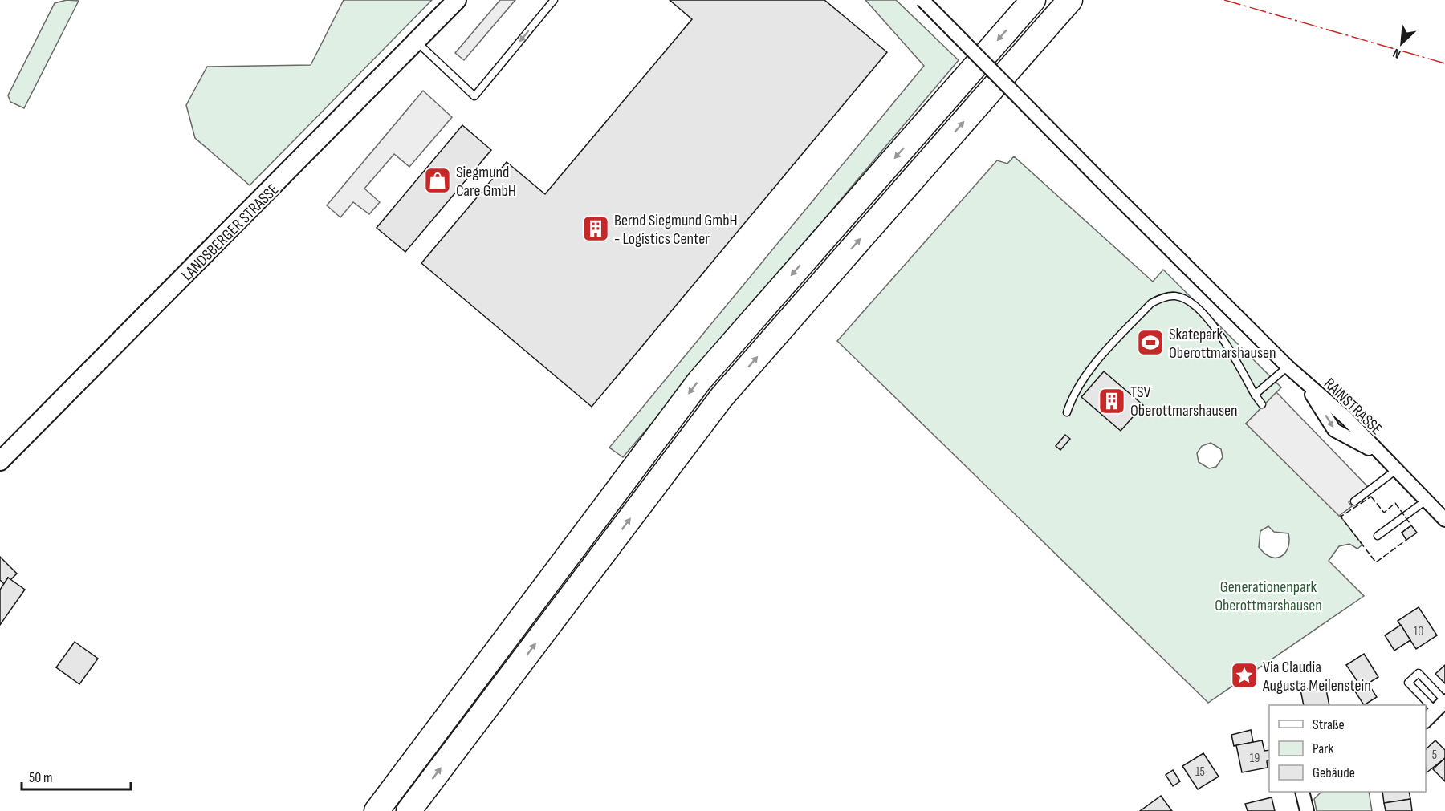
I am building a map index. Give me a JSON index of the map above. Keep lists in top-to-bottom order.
{
  "streets": {
    "street": ["LANDSBERGER STRASSE", "RAINSTRASSE"]
  },
  "parks": ["Generationenpark Oberottmarshausen"],
  "places": {
    "shop": ["Siegmund Care GmbH"],
    "building": ["Bernd Siegmund GmbH - Logistics Center", "TSV Oberottmarshausen"],
    "sports": ["Skatepark Oberottmarshausen"],
    "place": ["Via Claudia Augusta Meilenstein"]
  },
  "house_numbers": [
    "10",
    "5",
    "19",
    "15"
  ],
  "legend": ["Straße", "Park", "Gebäude"],
  "scale_bar": "50 m",
  "north": "bottom left"
}
